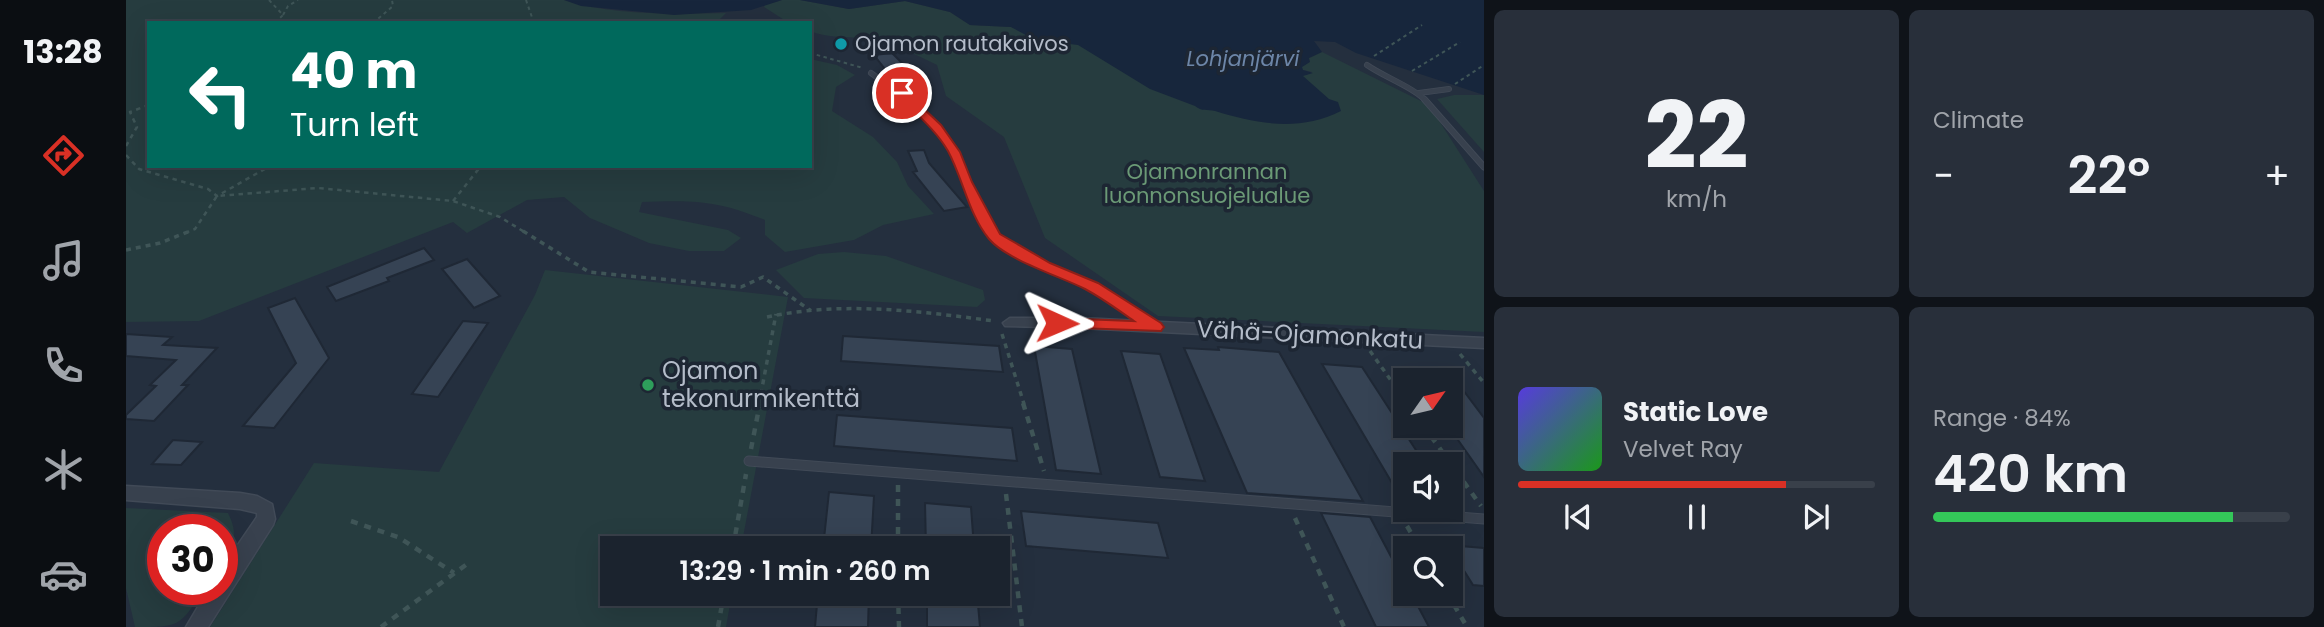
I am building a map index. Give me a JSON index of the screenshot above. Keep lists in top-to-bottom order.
{
  "streets": {
    "street": ["Vähä-Ojamonkatu"]
  },
  "water": ["Lohjanjärvi"],
  "parks": ["Ojamonrannan luonnonsuojelualue"],
  "places": ["Ojamon rautakaivos", "Ojamon tekonurmikenttä"],
  "north": "top right",
  "page": {
    "tabs": "13:28",
    "tile": [
      ["22", "km/h"],
      "Climate",
      ["Range · 84%", "420 km"]
    ],
    "turn": ["40 m", "Turn left"],
    "heat": ["−", "22°", "+"],
    "song": ["Static Love", "Velvet Ray"],
    "limit": "30",
    "trip": "13:29 · 1 min · 260 m"
  }
}
